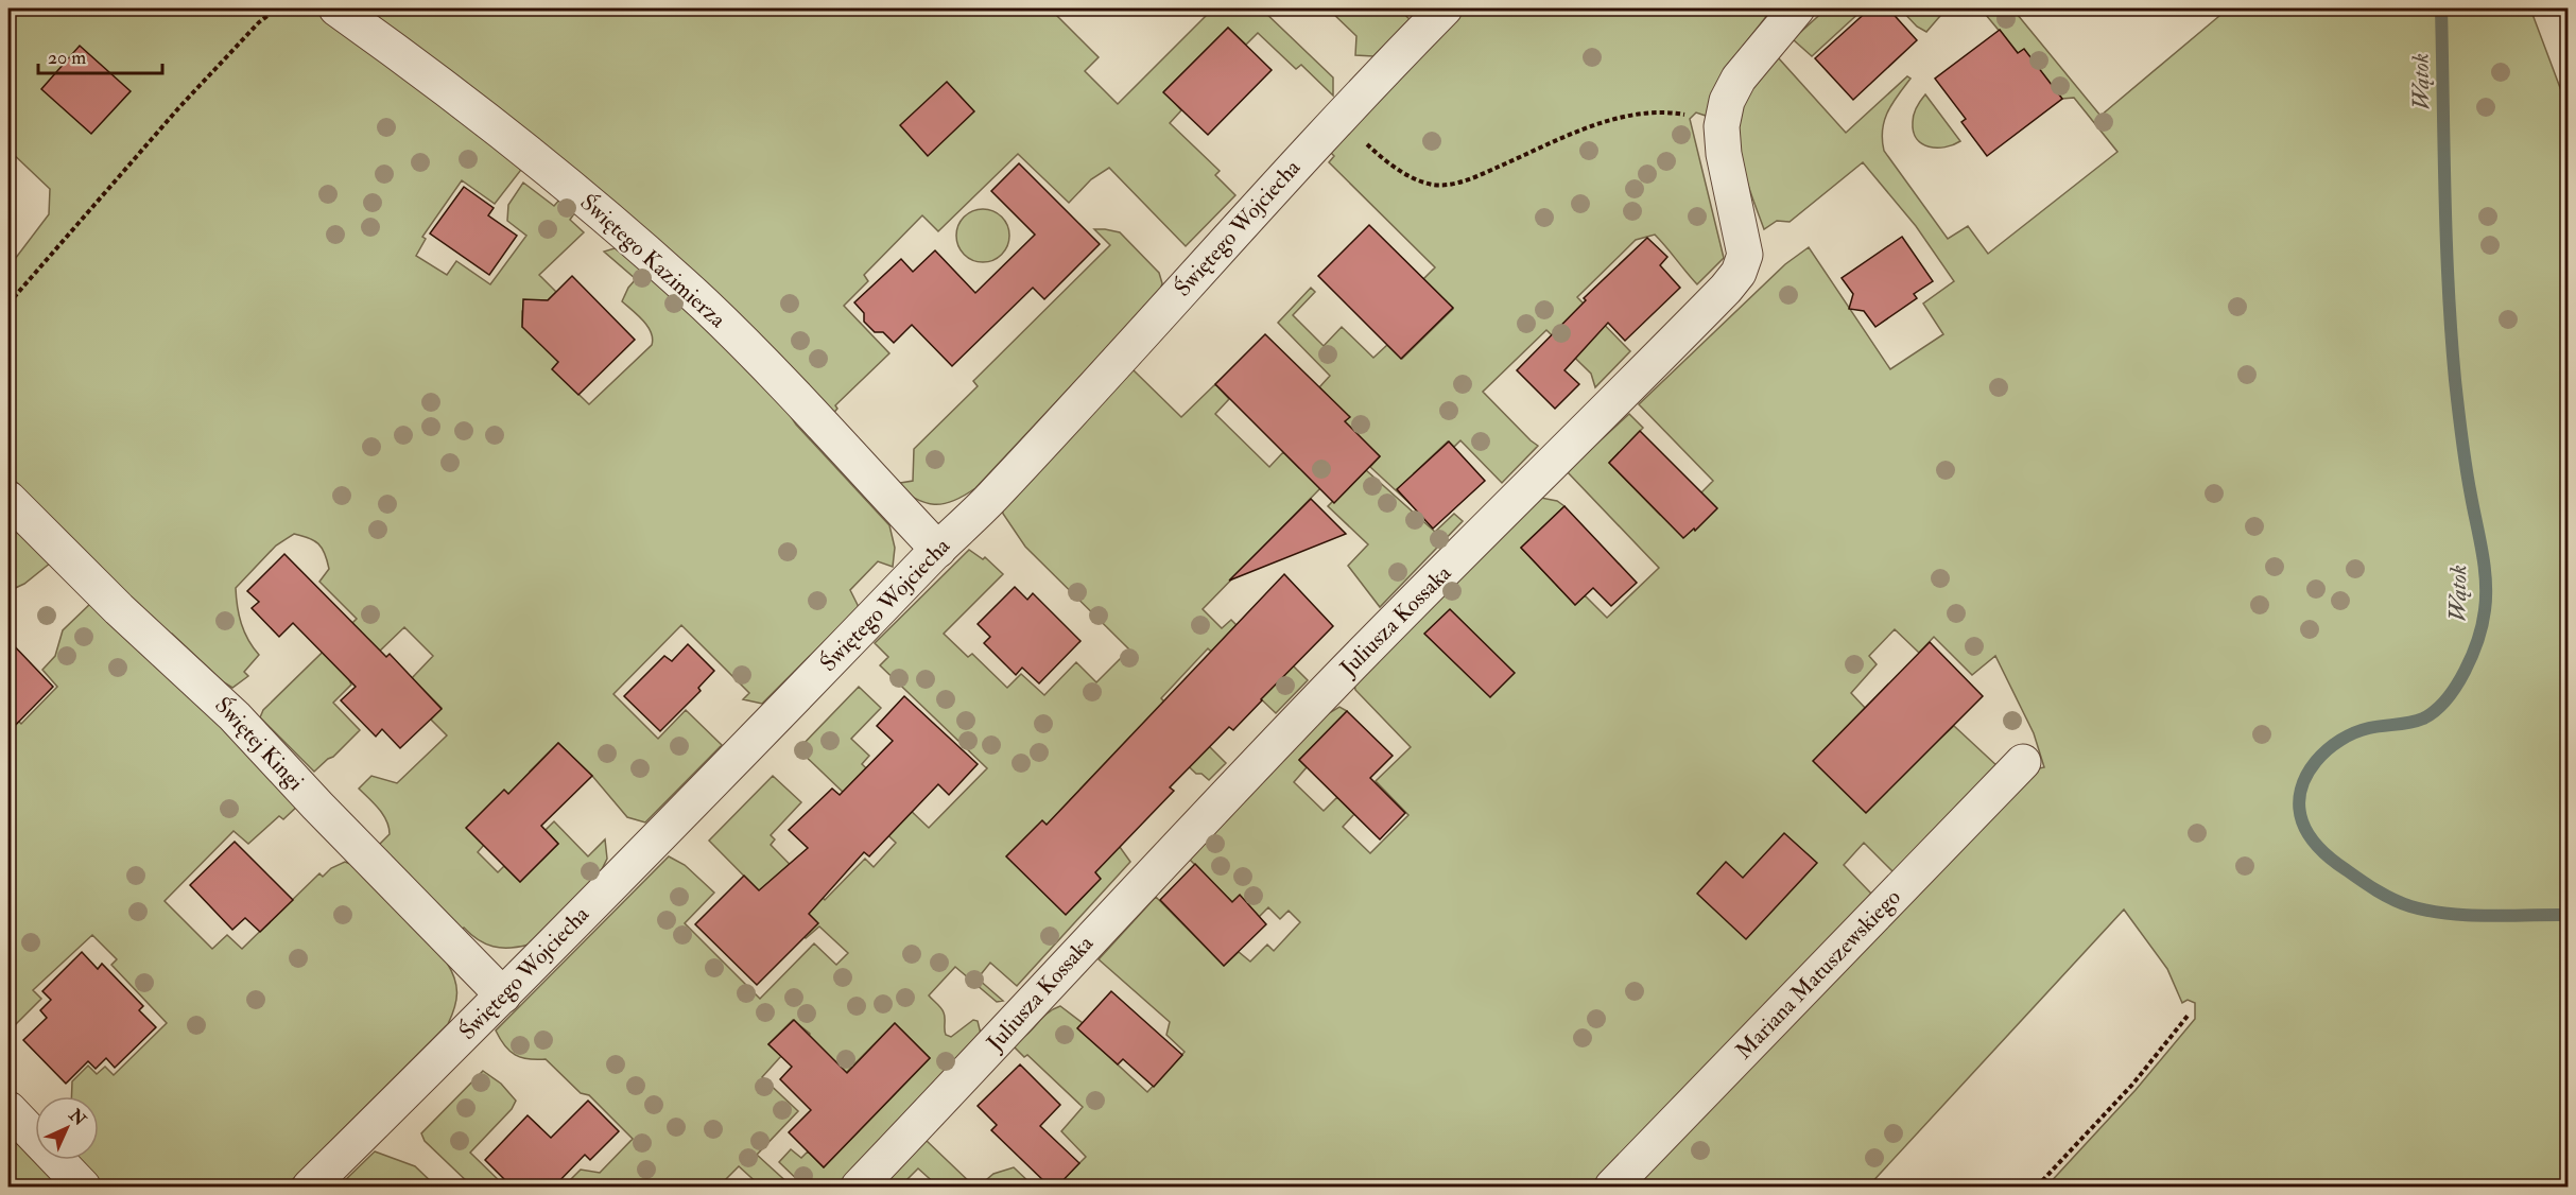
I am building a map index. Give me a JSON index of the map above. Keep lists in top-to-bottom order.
{
  "streets": {
    "street": [
      "Świętego Wojciecha",
      "Świętego Kazimierza",
      "Juliusza Kossaka",
      "Świętej Kingi",
      "Mariana Matuszewskiego"
    ]
  },
  "crossings": [
    ["Świętego Wojciecha", "Świętego Kazimierza"],
    ["Świętego Wojciecha", "Świętej Kingi"]
  ],
  "water": ["Wątok"],
  "scale_bar": "20 m",
  "north": "top right"
}
